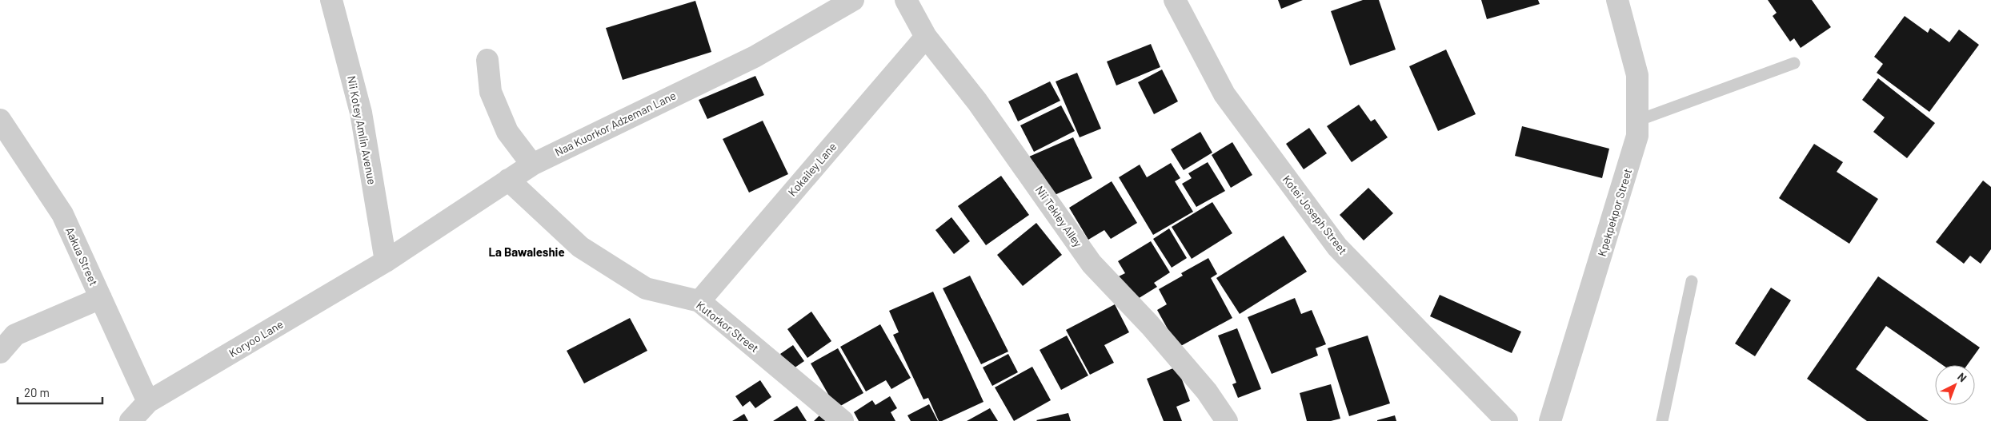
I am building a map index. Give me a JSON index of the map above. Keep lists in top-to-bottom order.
{
  "streets": {
    "street": [
      "Naa Kuorkor Adzeman Lane",
      "Nii Kotey Amlin Avenue",
      "Kokailey Lane",
      "Kpekpekpor Street",
      "Kotei Joseph Street",
      "Nii Tekley Alley",
      "Aakua Street",
      "Kutorkor Street",
      "Koryoo Lane"
    ]
  },
  "crossings": [
    ["Naa Kuorkor Adzeman Lane", "Nii Kotey Amlin Avenue"],
    ["Naa Kuorkor Adzeman Lane", "Kutorkor Street"],
    ["Naa Kuorkor Adzeman Lane", "Koryoo Lane"],
    ["Nii Kotey Amlin Avenue", "Koryoo Lane"],
    ["Kokailey Lane", "Nii Tekley Alley"],
    ["Kokailey Lane", "Kutorkor Street"],
    ["Aakua Street", "Koryoo Lane"]
  ],
  "districts": ["La Bawaleshie"],
  "scale_bar": "20 m",
  "north": "top right"
}
